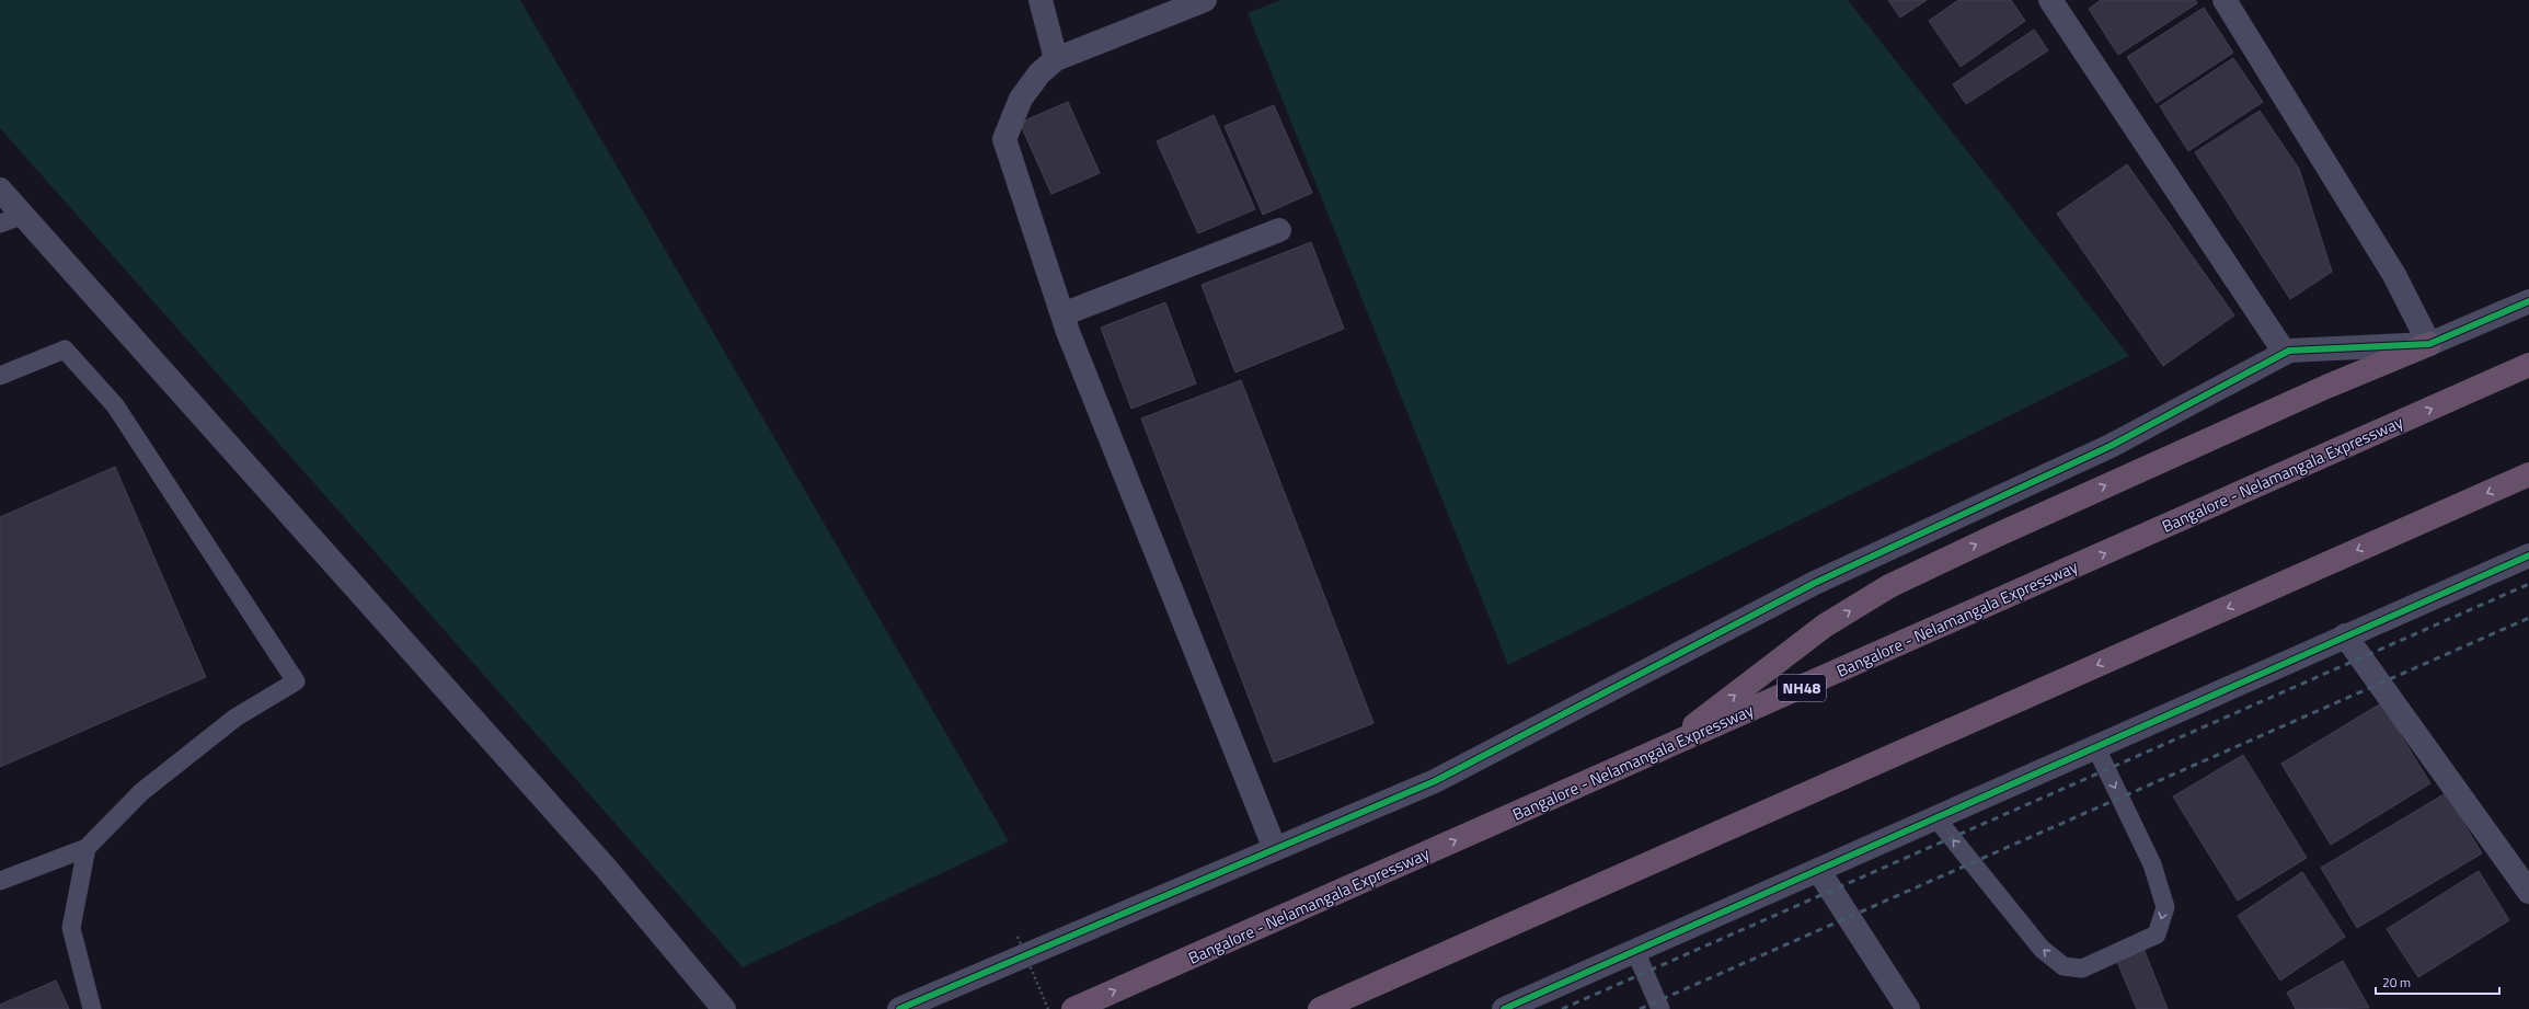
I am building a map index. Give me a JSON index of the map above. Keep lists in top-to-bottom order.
{
  "streets": {
    "highway": ["Bangalore - Nelamangala Expressway", "NH48"]
  },
  "scale_bar": "20 m"
}
